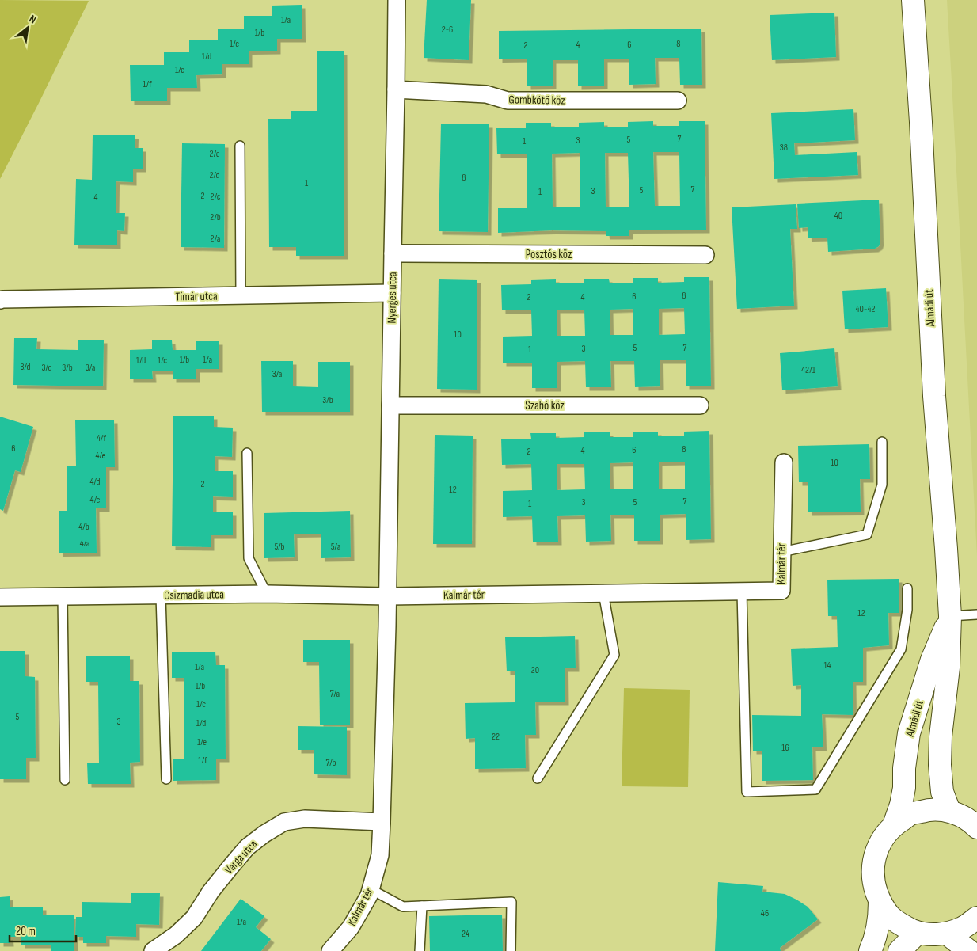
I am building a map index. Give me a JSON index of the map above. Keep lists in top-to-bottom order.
{
  "streets": {
    "street": [
      "Gombkötő köz",
      "Posztós köz",
      "Tímár utca",
      "Nyerges utca",
      "Almádi út",
      "Szabó köz",
      "Kalmár tér",
      "Csizmadia utca",
      "Varga utca"
    ]
  },
  "crossings": [
    ["Gombkötő köz", "Nyerges utca"],
    ["Posztós köz", "Nyerges utca"],
    ["Tímár utca", "Nyerges utca"],
    ["Nyerges utca", "Szabó köz"],
    ["Nyerges utca", "Kalmár tér"],
    ["Nyerges utca", "Csizmadia utca"],
    ["Kalmár tér", "Csizmadia utca"],
    ["Kalmár tér", "Varga utca"]
  ],
  "house_numbers": [
    "1/a",
    "2-6",
    "1/b",
    "1/c",
    "8",
    "4",
    "6",
    "2",
    "1/d",
    "1/e",
    "1/f",
    "7",
    "5",
    "3",
    "1",
    "38",
    "2/e",
    "2/d",
    "8",
    "1",
    "7",
    "5",
    "3",
    "1",
    "2",
    "2/c",
    "4",
    "40",
    "2/b",
    "2/a",
    "8",
    "6",
    "2",
    "4",
    "40-42",
    "10",
    "5",
    "7",
    "3",
    "1",
    "1/b",
    "1/a",
    "1/d",
    "1/c",
    "3/d",
    "3/c",
    "3/b",
    "3/a",
    "42/1",
    "3/a",
    "3/b",
    "4/f",
    "6",
    "8",
    "6",
    "4",
    "2",
    "4/e",
    "10",
    "4/d",
    "2",
    "12",
    "4/c",
    "7",
    "3",
    "5",
    "1",
    "4/b",
    "4/a",
    "5/b",
    "5/a",
    "12",
    "14",
    "1/a",
    "20",
    "1/b",
    "7/a",
    "1/c",
    "5",
    "3",
    "1/d",
    "22",
    "1/e",
    "16",
    "1/f",
    "7/b",
    "46",
    "1/a",
    "24"
  ],
  "scale_bar": "20 m",
  "north": "top right"
}
